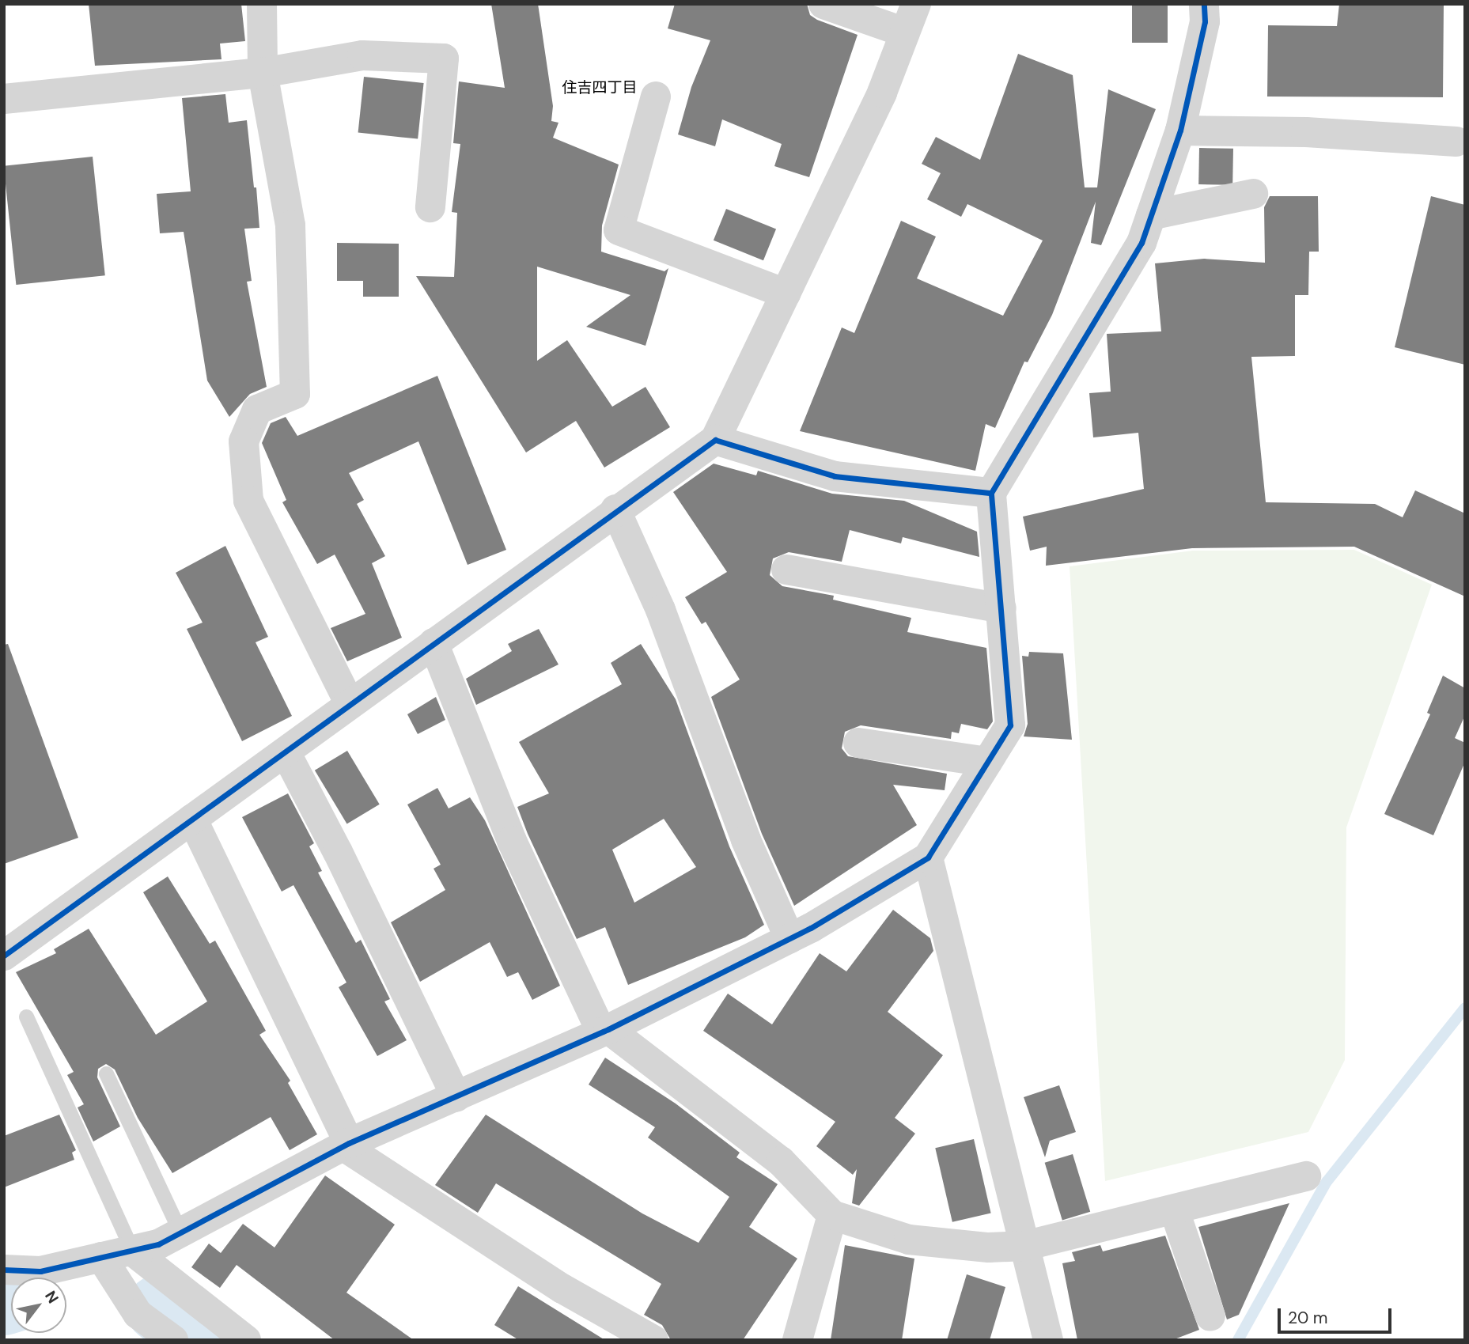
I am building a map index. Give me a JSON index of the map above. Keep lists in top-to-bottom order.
{
  "districts": ["住吉四丁目"],
  "scale_bar": "20 m",
  "north": "top right"
}
